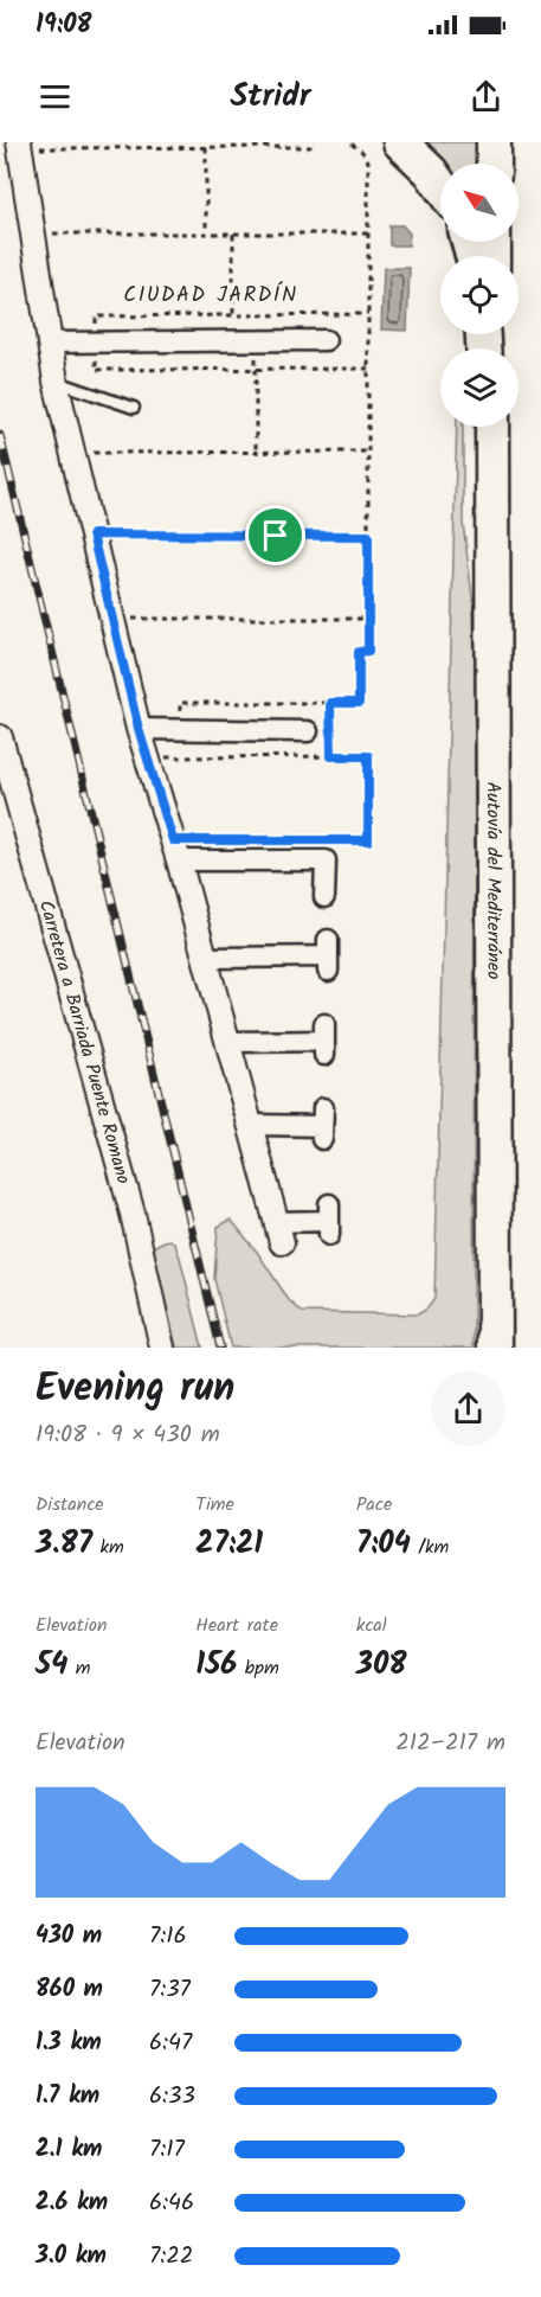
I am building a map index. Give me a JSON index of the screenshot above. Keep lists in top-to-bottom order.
{
  "streets": {
    "highway": ["Autovía del Mediterráneo"],
    "street": ["Carretera a Barriada Puente Romano"]
  },
  "districts": ["CIUDAD JARDÍN"],
  "north": "top left",
  "page": {
    "status": "19:08",
    "header": "Stridr",
    "heading": ["Evening run", "19:08 · 9 × 430 m"],
    "stats": [
      ["Distance", "3.87 km"],
      ["Time", "27:21"],
      ["Pace", "7:04 /km"],
      ["Elevation", "54 m"],
      ["Heart rate", "156 bpm"],
      ["kcal", "308"]
    ],
    "chart": ["Elevation", "212–217 m"],
    "list": [
      {
        "name": "430 m",
        "note": "7:16"
      },
      {
        "name": "860 m",
        "note": "7:37"
      },
      {
        "name": "1.3 km",
        "note": "6:47"
      },
      {
        "name": "1.7 km",
        "note": "6:33"
      },
      {
        "name": "2.1 km",
        "note": "7:17"
      },
      {
        "name": "2.6 km",
        "note": "6:46"
      },
      {
        "name": "3.0 km",
        "note": "7:22"
      }
    ]
  }
}
